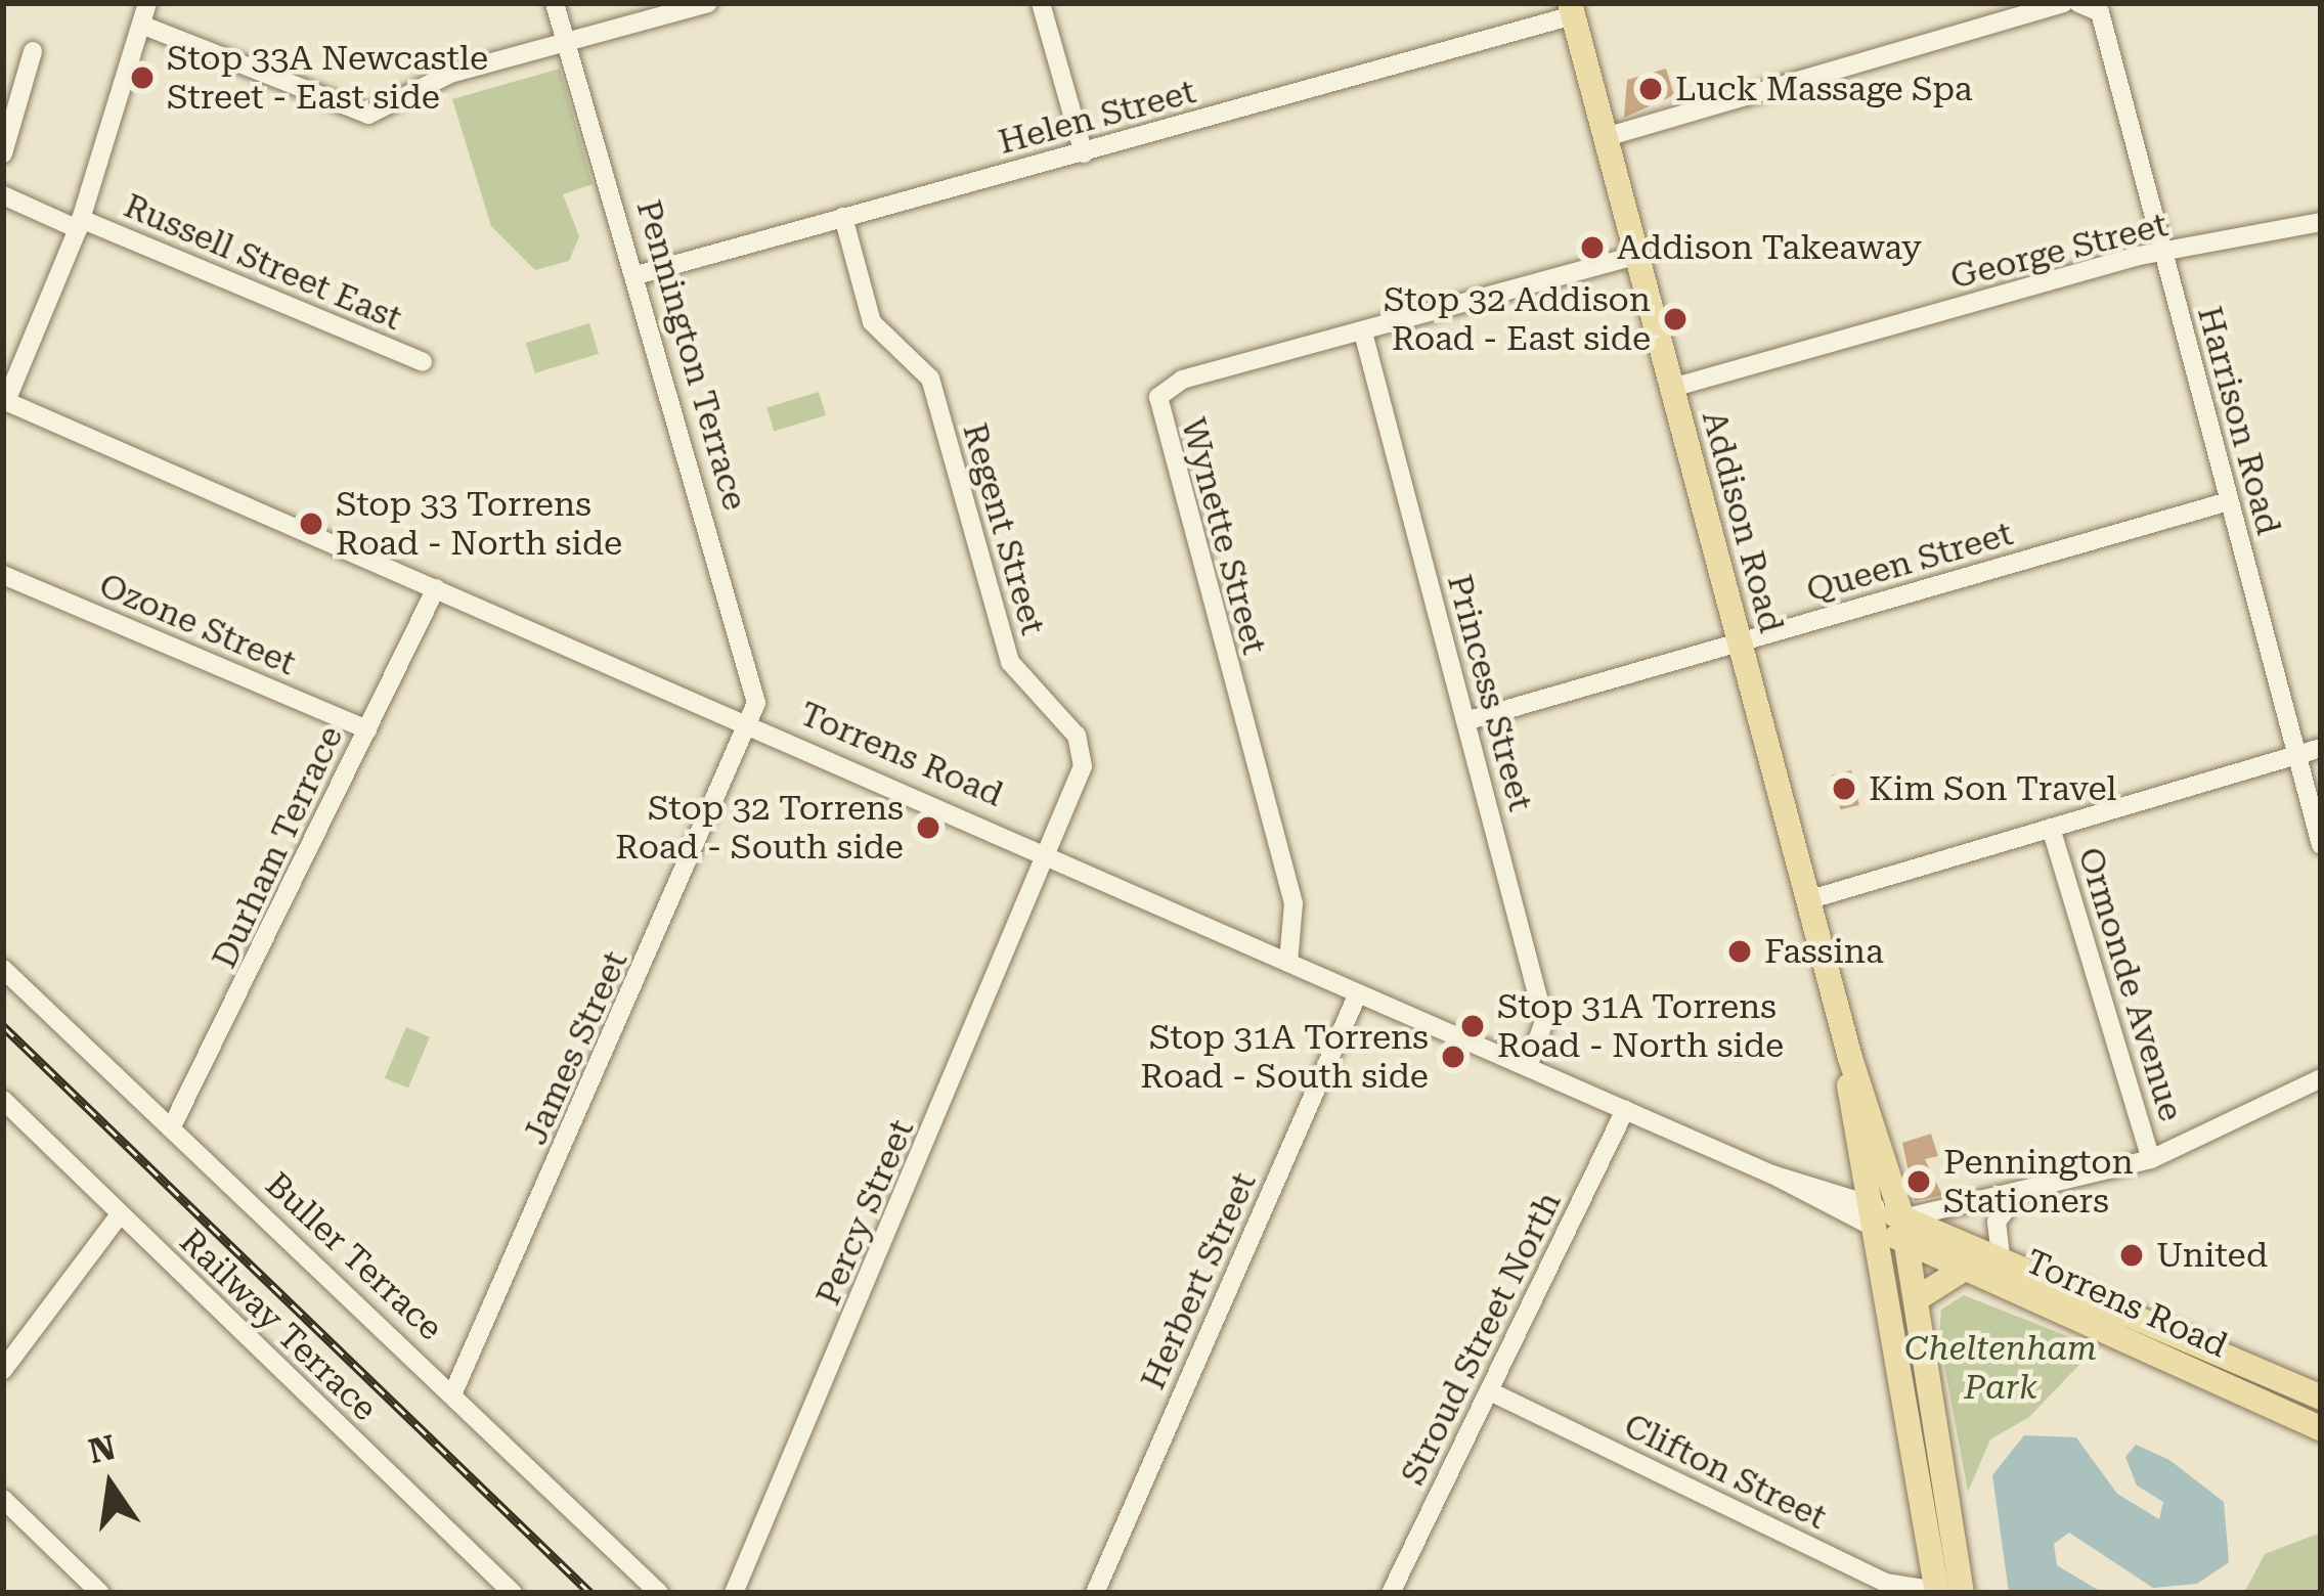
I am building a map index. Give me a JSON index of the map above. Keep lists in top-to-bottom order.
{
  "streets": {
    "main road": ["Addison Road", "Torrens Road"],
    "street": [
      "Helen Street",
      "George Street",
      "Russell Street East",
      "Pennington Terrace",
      "Harrison Road",
      "Regent Street",
      "Wynette Street",
      "Queen Street",
      "Ozone Street",
      "Princess Street",
      "Durham Terrace",
      "Ormonde Avenue",
      "James Street",
      "Percy Street",
      "Buller Terrace",
      "Herbert Street",
      "Railway Terrace",
      "Stroud Street North",
      "Clifton Street"
    ]
  },
  "crossings": [
    ["Helen Street", "Pennington Terrace"],
    ["Helen Street", "Addison Road"],
    ["Helen Street", "Regent Street"],
    ["George Street", "Harrison Road"],
    ["George Street", "Addison Road"],
    ["Pennington Terrace", "Torrens Road"],
    ["Pennington Terrace", "James Street"],
    ["Harrison Road", "Queen Street"],
    ["Addison Road", "Wynette Street"],
    ["Addison Road", "Queen Street"],
    ["Addison Road", "Torrens Road"],
    ["Addison Road", "Clifton Street"],
    ["Regent Street", "Torrens Road"],
    ["Regent Street", "Percy Street"],
    ["Wynette Street", "Princess Street"],
    ["Wynette Street", "Torrens Road"],
    ["Queen Street", "Princess Street"],
    ["Ozone Street", "Durham Terrace"],
    ["Princess Street", "Torrens Road"],
    ["Torrens Road", "Durham Terrace"],
    ["Torrens Road", "James Street"],
    ["Torrens Road", "Percy Street"],
    ["Torrens Road", "Herbert Street"],
    ["Torrens Road", "Stroud Street North"],
    ["Durham Terrace", "Buller Terrace"],
    ["James Street", "Buller Terrace"],
    ["Stroud Street North", "Clifton Street"]
  ],
  "parks": ["Cheltenham Park"],
  "places": [
    "Stop 33A Newcastle Street - East side",
    "Luck Massage Spa",
    "Addison Takeaway",
    "Stop 32 Addison Road - East side",
    "Stop 33 Torrens Road - North side",
    "Kim Son Travel",
    "Stop 32 Torrens Road - South side",
    "Fassina",
    "Stop 31A Torrens Road - North side",
    "Stop 31A Torrens Road - South side",
    "Pennington Stationers",
    "United"
  ],
  "north": "top"
}
